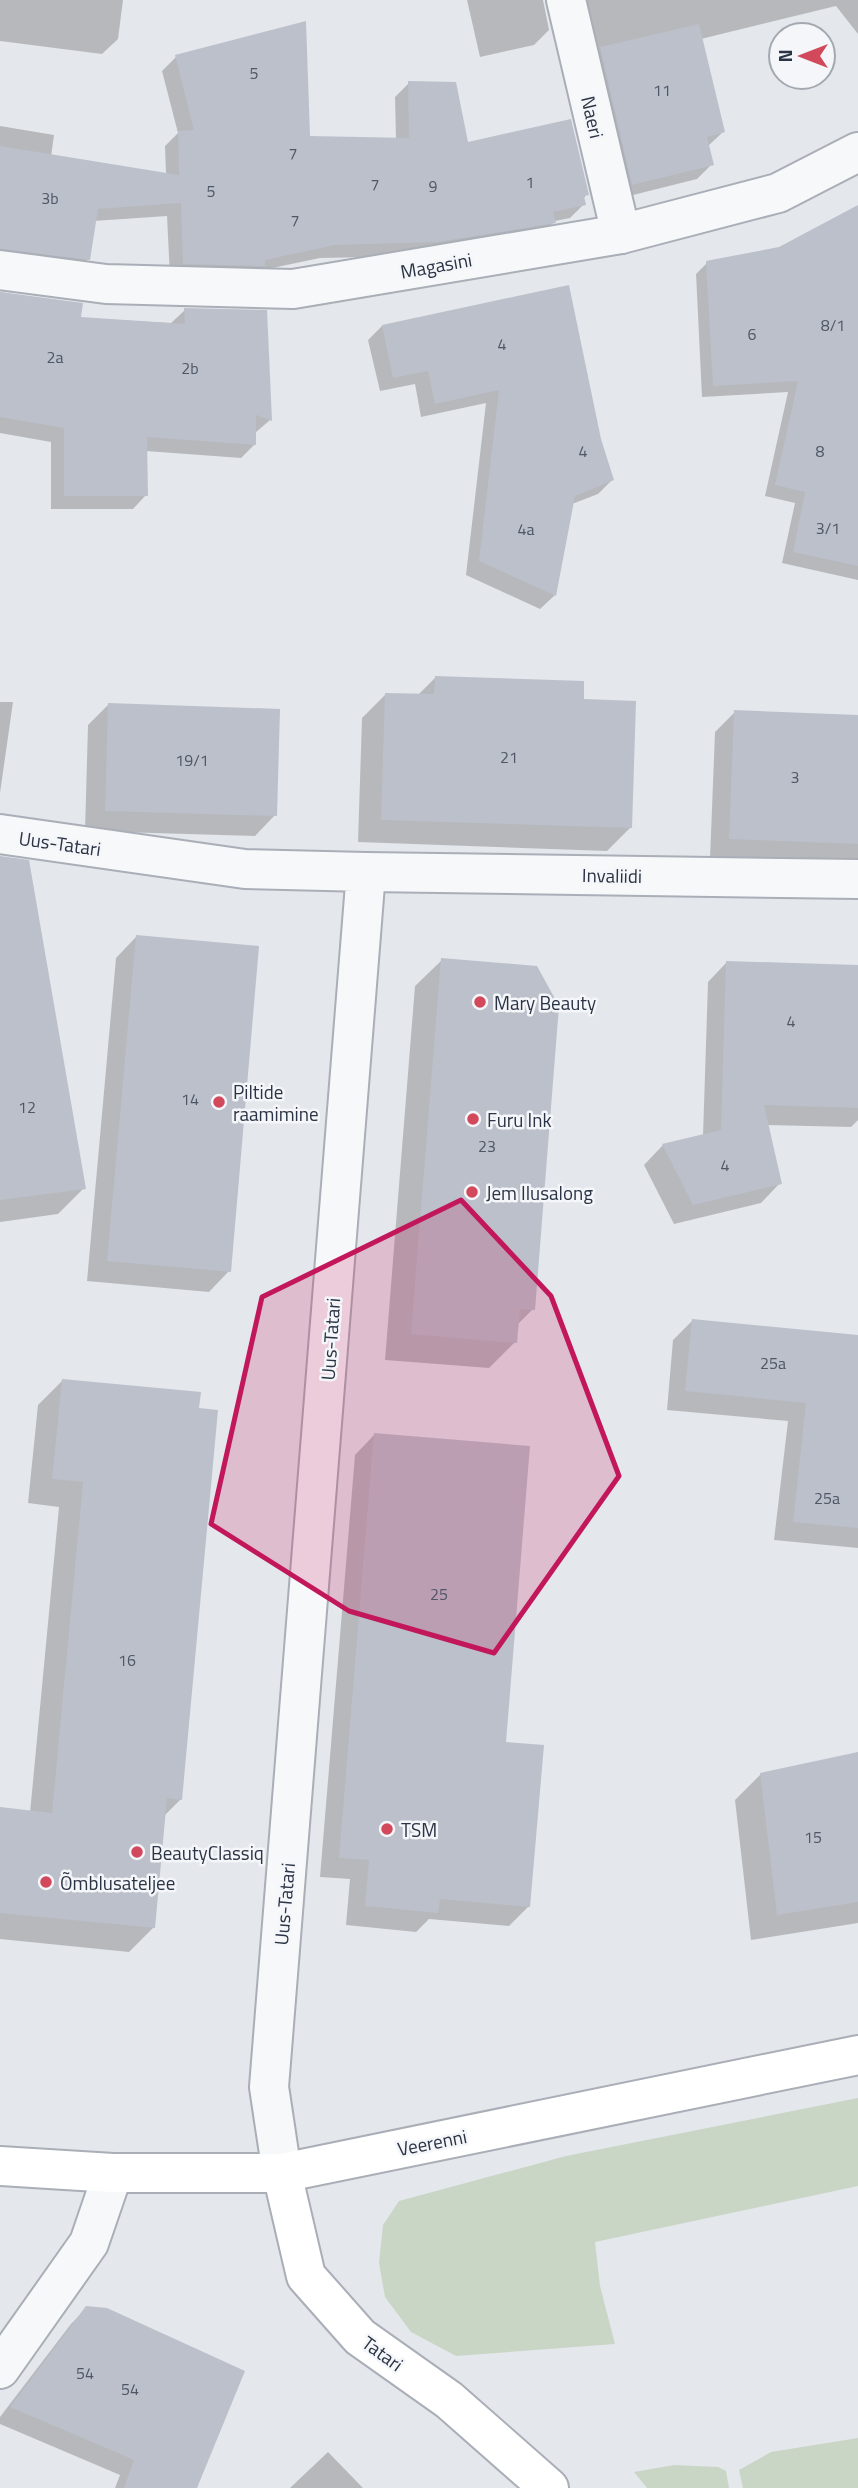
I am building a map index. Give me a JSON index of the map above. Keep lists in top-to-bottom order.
{
  "streets": {
    "street": [
      "Naeri",
      "Magasini",
      "Uus-Tatari",
      "Invaliidi",
      "Veerenni",
      "Tatari"
    ]
  },
  "crossings": [
    ["Naeri", "Magasini"],
    ["Uus-Tatari", "Invaliidi"],
    ["Uus-Tatari", "Veerenni"],
    ["Uus-Tatari", "Tatari"],
    ["Veerenni", "Tatari"]
  ],
  "places": [
    "Mary Beauty",
    "Piltide raamimine",
    "Furu Ink",
    "Jem Ilusalong",
    "TSM",
    "BeautyClassiq",
    "Õmblusateljee"
  ],
  "house_numbers": [
    "5",
    "11",
    "7",
    "1",
    "7",
    "9",
    "5",
    "3b",
    "7",
    "8/1",
    "6",
    "4",
    "2a",
    "2b",
    "4",
    "8",
    "3/1",
    "4a",
    "21",
    "19/1",
    "3",
    "4",
    "14",
    "12",
    "23",
    "4",
    "25a",
    "25a",
    "25",
    "16",
    "15",
    "54",
    "54"
  ],
  "north": "left"
}
